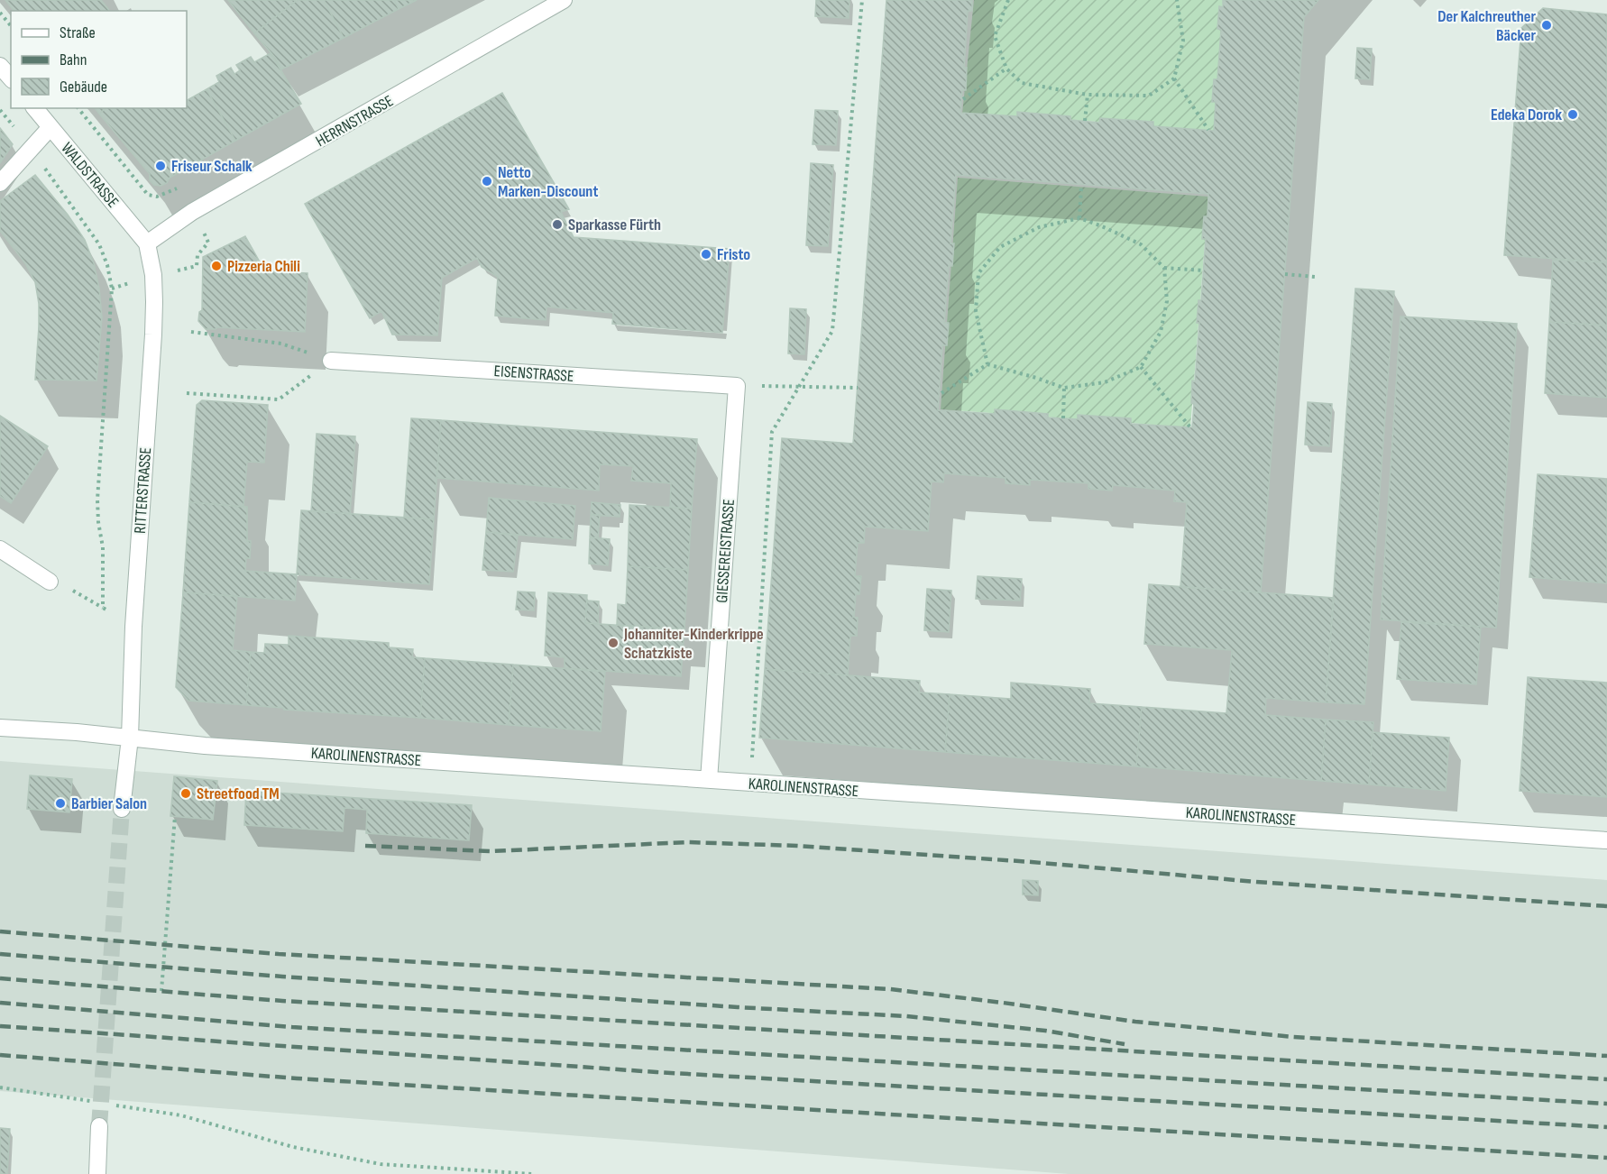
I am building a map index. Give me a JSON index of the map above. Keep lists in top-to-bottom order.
{
  "streets": {
    "street": [
      "HERRNSTRASSE",
      "WALDSTRASSE",
      "EISENSTRASSE",
      "RITTERSTRASSE",
      "GIESSEREISTRASSE",
      "KAROLINENSTRASSE"
    ]
  },
  "crossings": [
    ["HERRNSTRASSE", "WALDSTRASSE"],
    ["HERRNSTRASSE", "RITTERSTRASSE"],
    ["WALDSTRASSE", "RITTERSTRASSE"],
    ["EISENSTRASSE", "GIESSEREISTRASSE"],
    ["RITTERSTRASSE", "KAROLINENSTRASSE"],
    ["GIESSEREISTRASSE", "KAROLINENSTRASSE"]
  ],
  "places": [
    "Der Kalchreuther Bäcker",
    "Edeka Dorok",
    "Friseur Schalk",
    "Netto Marken-Discount",
    "Sparkasse Fürth",
    "Fristo",
    "Pizzeria Chili",
    "Johanniter-Kinderkrippe Schatzkiste",
    "Streetfood TM",
    "Barbier Salon"
  ],
  "legend": ["Straße", "Bahn", "Gebäude"]
}
